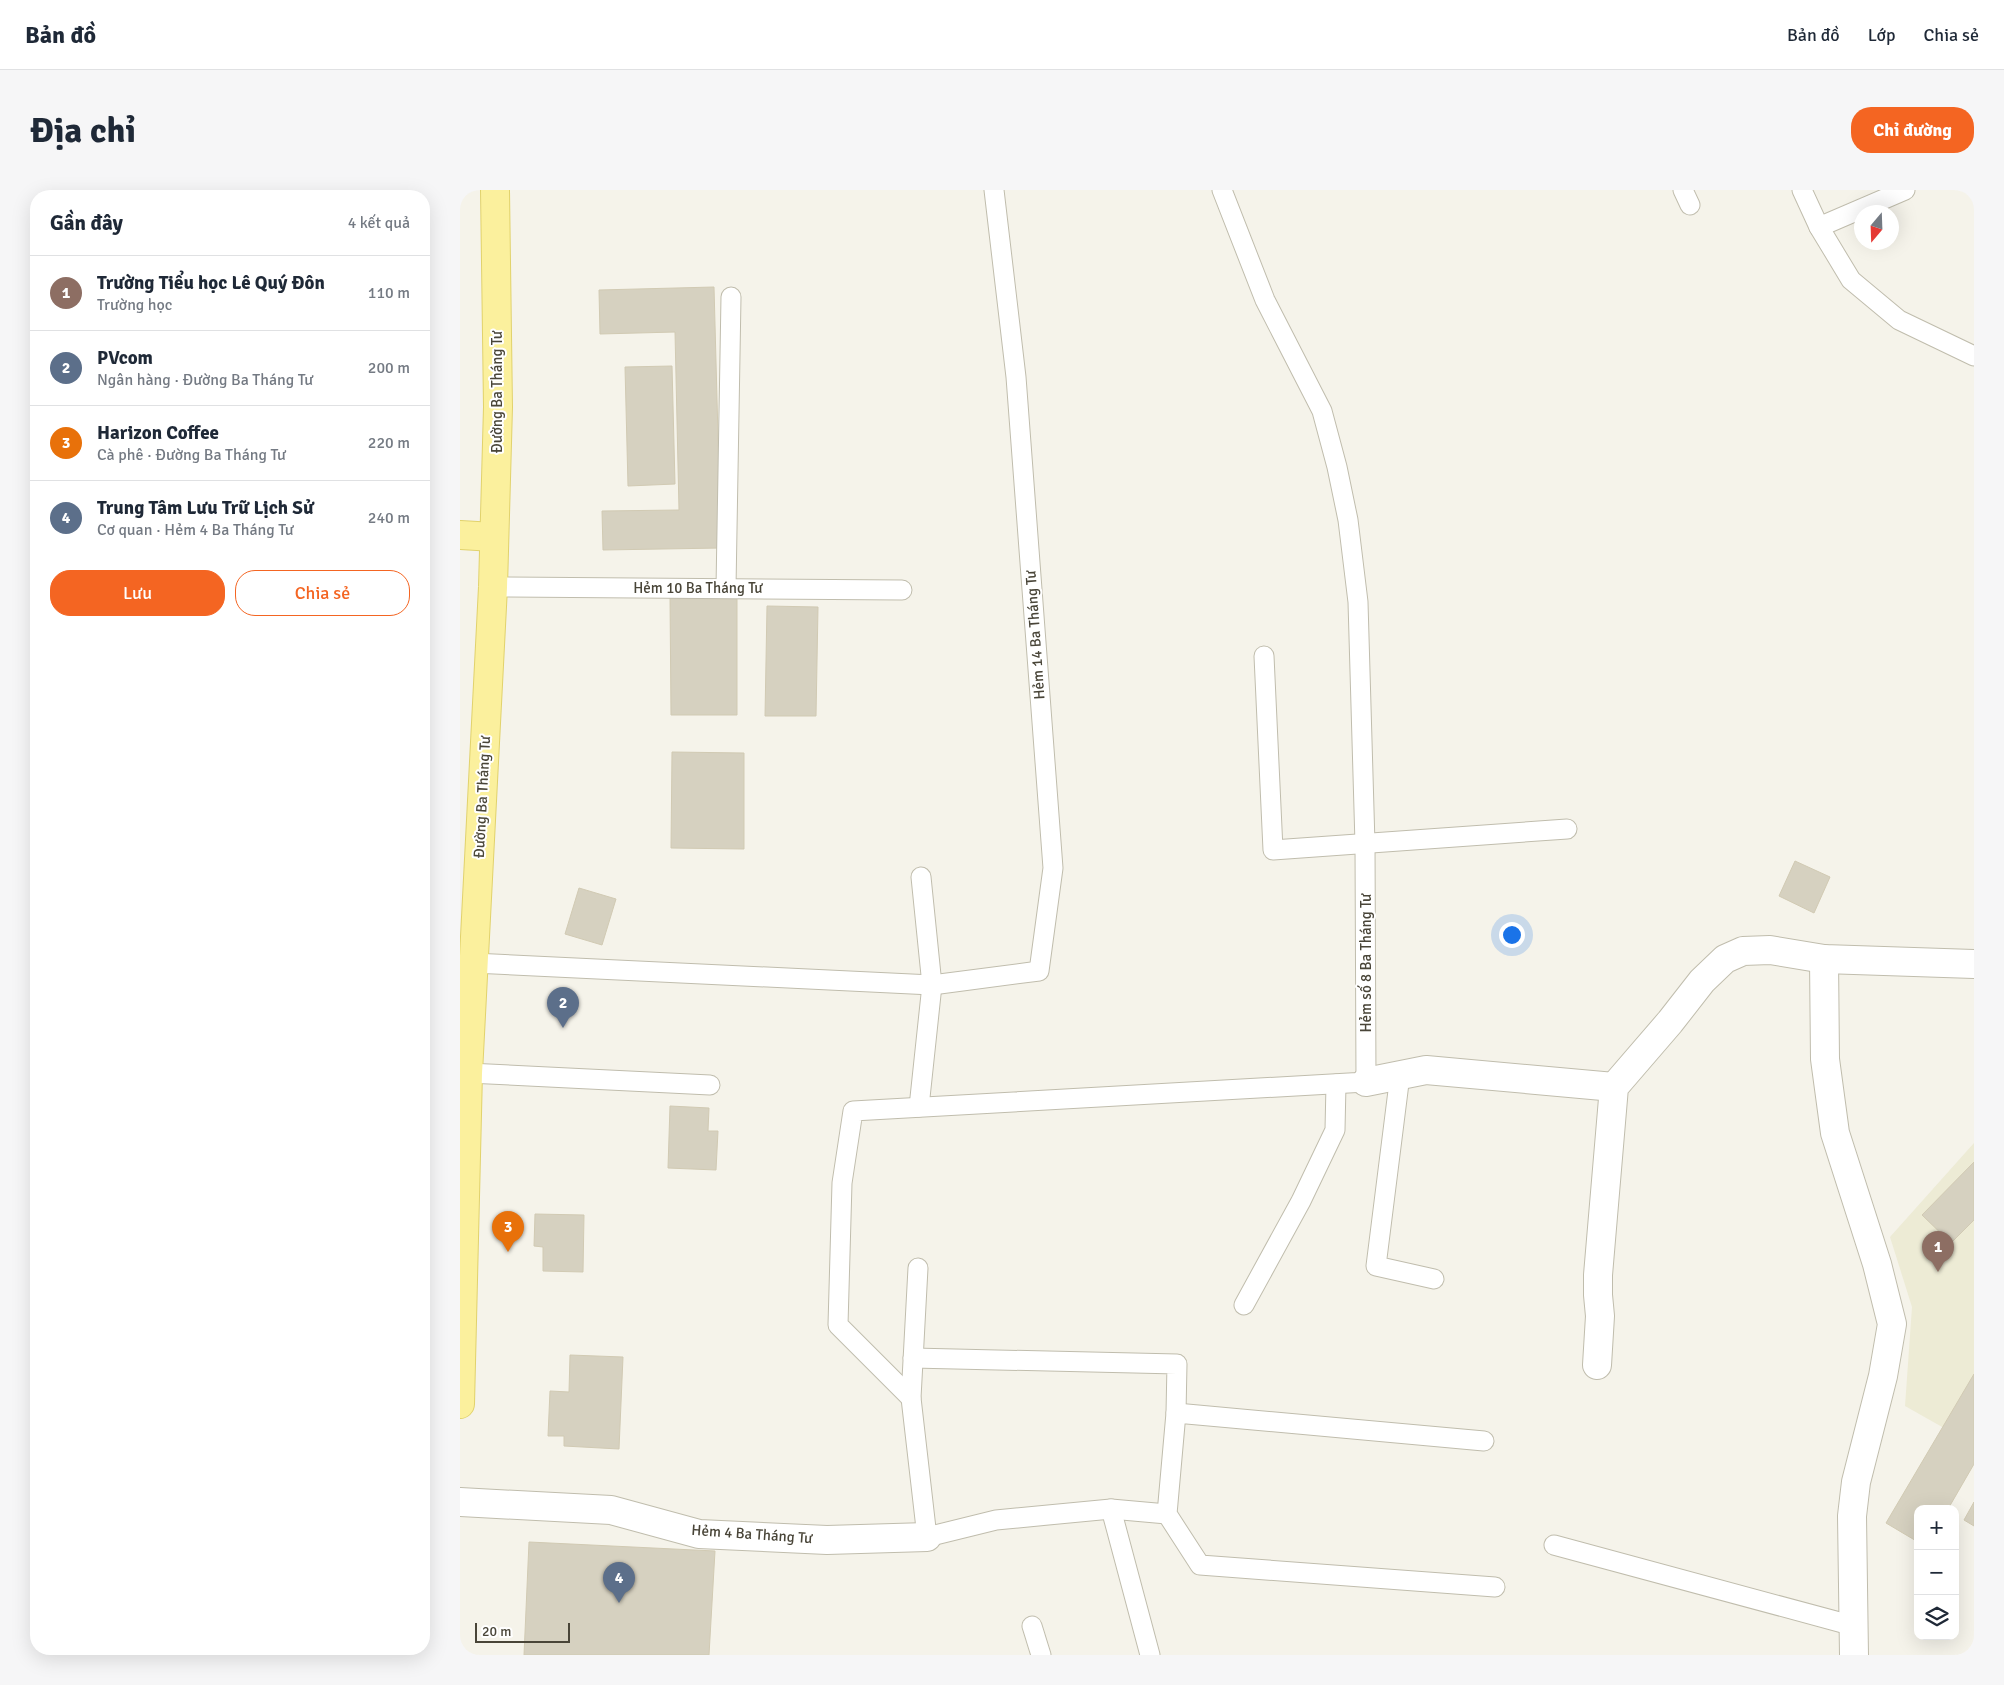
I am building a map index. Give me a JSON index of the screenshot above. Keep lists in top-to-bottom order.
{
  "streets": {
    "main road": ["Đường Ba Tháng Tư"],
    "street": ["Hẻm 4 Ba Tháng Tư"],
    "lane": ["Hẻm 10 Ba Tháng Tư", "Hẻm 14 Ba Tháng Tư", "Hẻm số 8 Ba Tháng Tư"]
  },
  "crossings": [
    ["Đường Ba Tháng Tư", "Hẻm 10 Ba Tháng Tư"]
  ],
  "scale_bar": "20 m",
  "north": "bottom",
  "page": {
    "header": "Bản đồ",
    "nav": ["Bản đồ", "Lớp", "Chia sẻ"],
    "buttons": [
      "Chỉ đường",
      ["Lưu", "Chia sẻ"]
    ],
    "title": "Địa chỉ",
    "heading": ["Gần đây", "4 kết quả"],
    "list": [
      {
        "mark": "1",
        "name": "Trường Tiểu học Lê Quý Đôn",
        "note": "Trường học",
        "value": "110 m"
      },
      {
        "mark": "2",
        "name": "PVcom",
        "note": "Ngân hàng · Đường Ba Tháng Tư",
        "value": "200 m"
      },
      {
        "mark": "3",
        "name": "Harizon Coffee",
        "note": "Cà phê · Đường Ba Tháng Tư",
        "value": "220 m"
      },
      {
        "mark": "4",
        "name": "Trung Tâm Lưu Trữ Lịch Sử",
        "note": "Cơ quan · Hẻm 4 Ba Tháng Tư",
        "value": "240 m"
      }
    ],
    "pins": [
      "2",
      "3",
      "1",
      "4"
    ],
    "map_buttons": ["+", "−"],
    "scale": "20 m"
  }
}
